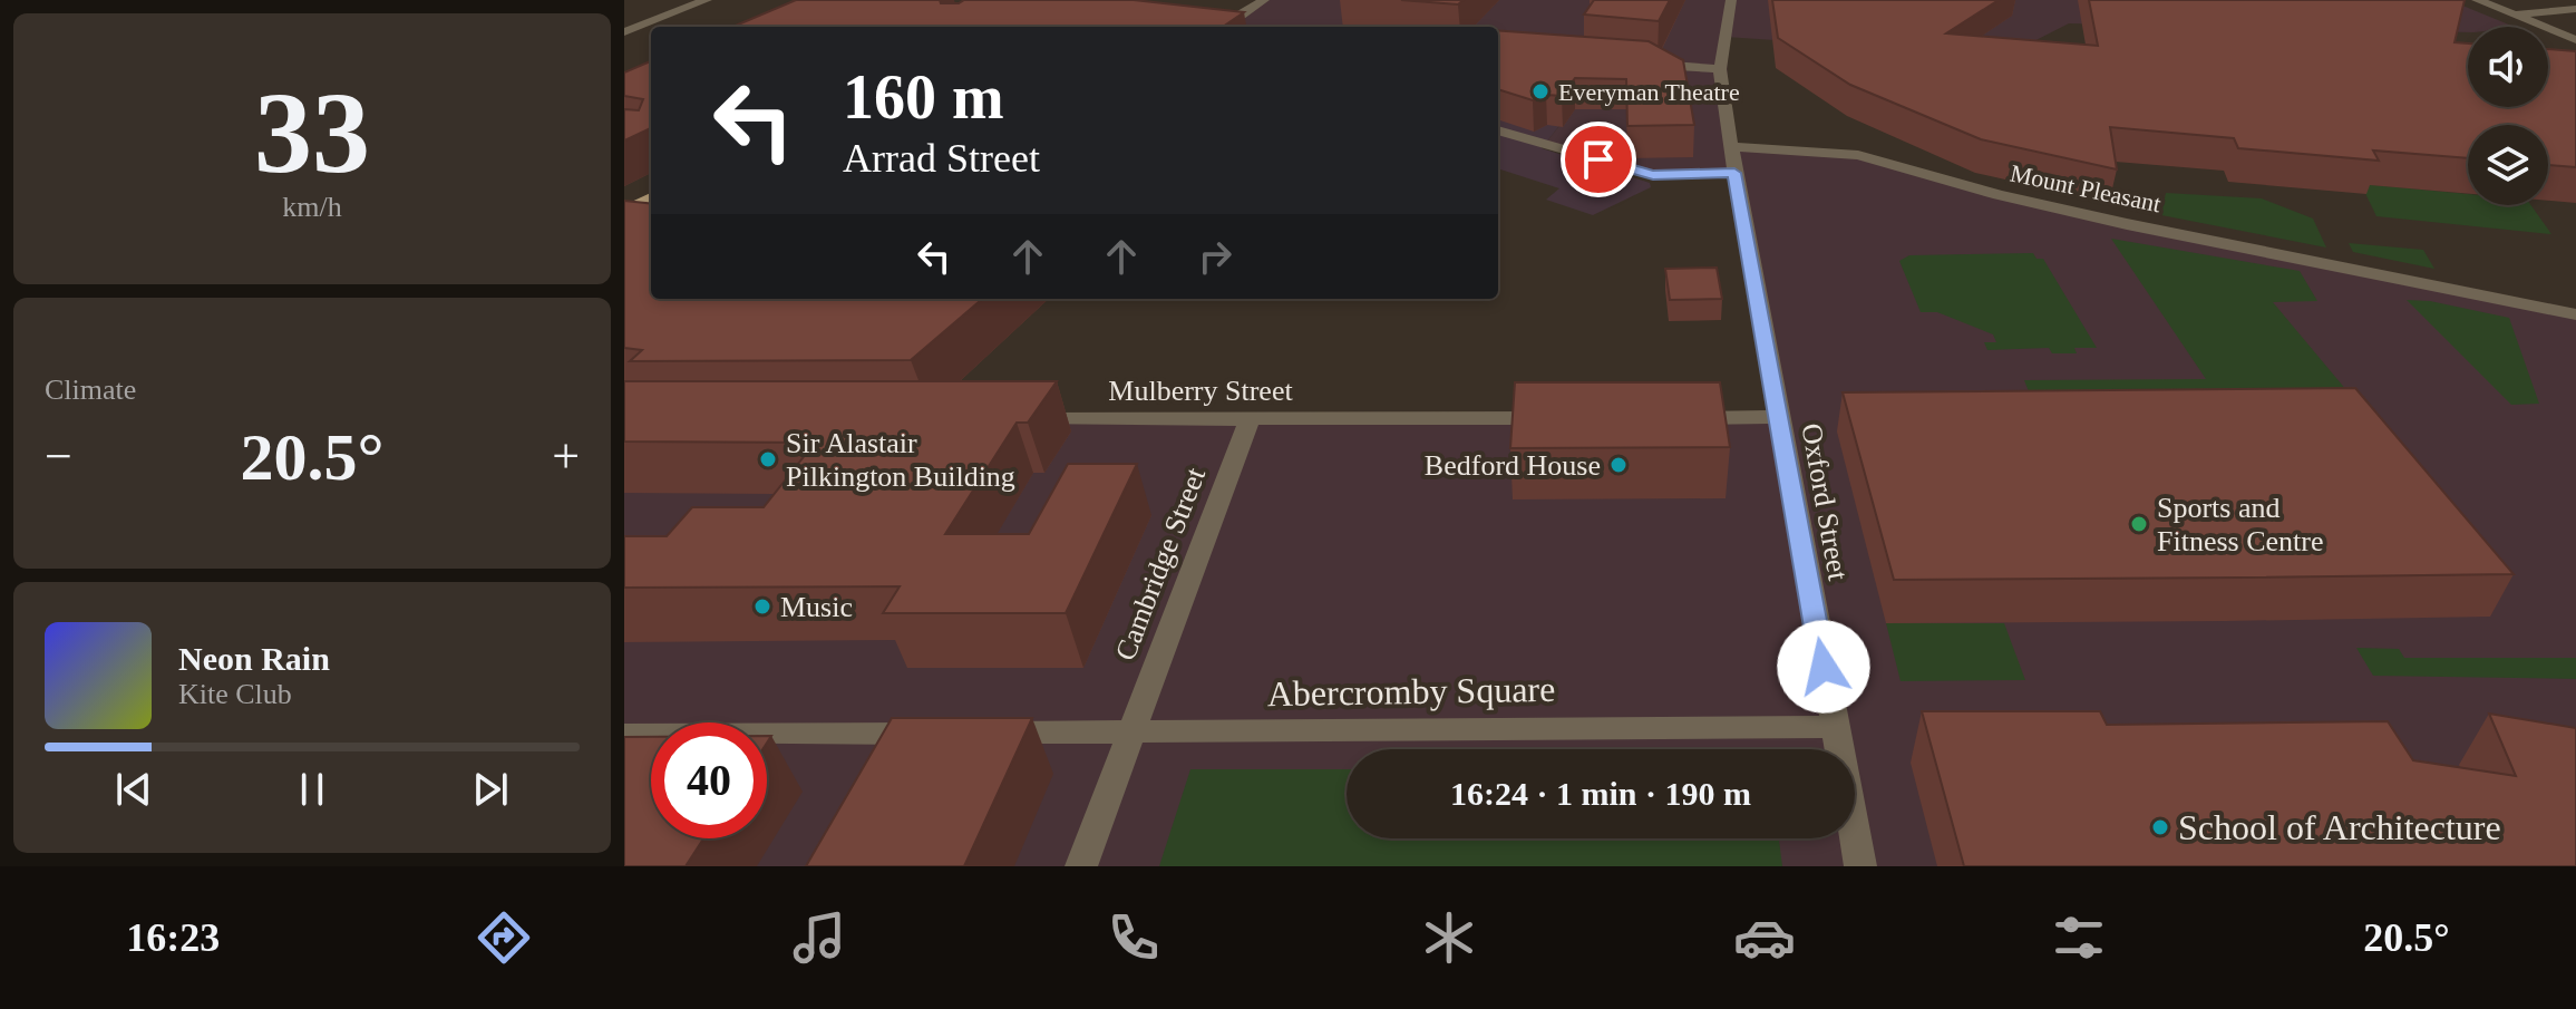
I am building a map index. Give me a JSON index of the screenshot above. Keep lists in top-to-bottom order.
{
  "streets": {
    "street": [
      "Mount Pleasant",
      "Mulberry Street",
      "Oxford Street",
      "Cambridge Street",
      "Abercromby Square"
    ]
  },
  "crossings": [
    ["Mount Pleasant", "Oxford Street"],
    ["Mulberry Street", "Cambridge Street"],
    ["Oxford Street", "Abercromby Square"],
    ["Cambridge Street", "Abercromby Square"]
  ],
  "places": [
    "Everyman Theatre",
    "Sir Alastair Pilkington Building",
    "Bedford House",
    "Sports and Fitness Centre",
    "Music",
    "School of Architecture"
  ],
  "page": {
    "tile": [
      ["33", "km/h"],
      "Climate"
    ],
    "turn": ["160 m", "Arrad Street"],
    "heat": ["−", "20.5°", "+"],
    "song": ["Neon Rain", "Kite Club"],
    "limit": "40",
    "trip": "16:24 · 1 min · 190 m",
    "tabs": ["16:23", "20.5°"]
  }
}
